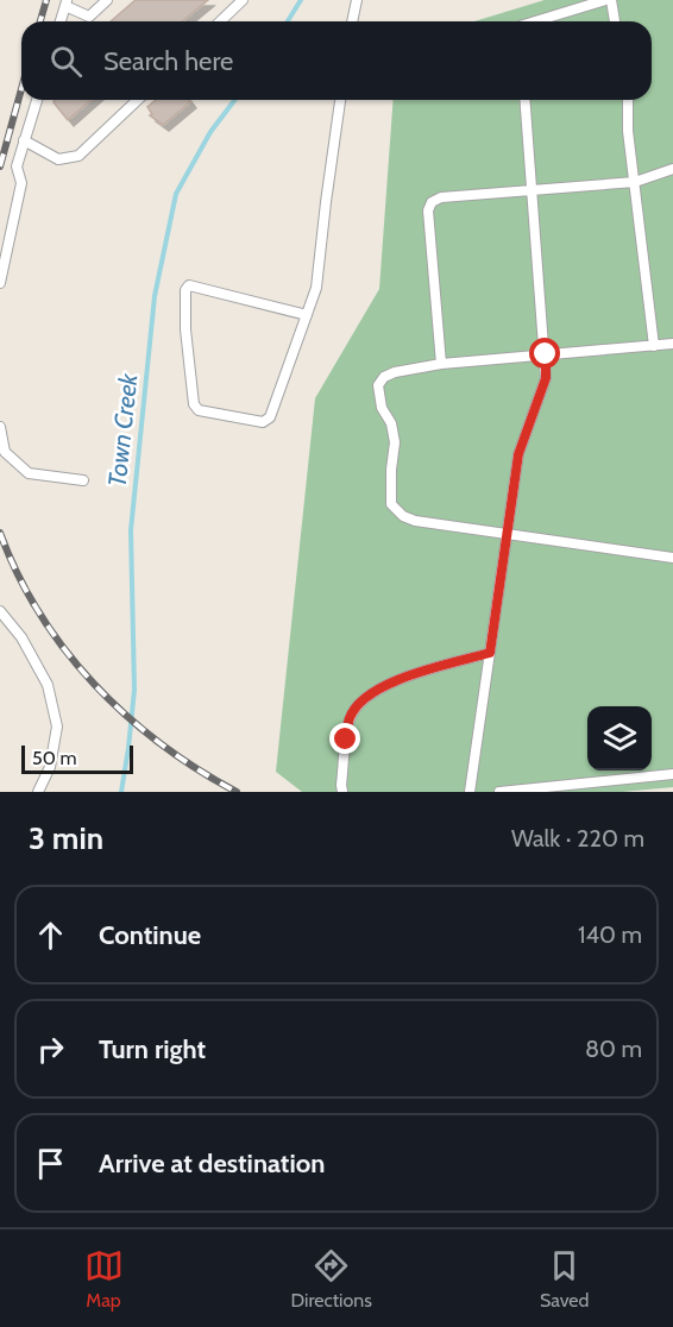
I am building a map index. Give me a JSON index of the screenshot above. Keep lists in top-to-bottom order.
{
  "water": ["Town Creek"],
  "scale_bar": "50 m",
  "page": {
    "search": "Search here",
    "scale": "50 m",
    "heading": ["3 min", "Walk · 220 m"],
    "list": [
      ["Continue", "140 m"],
      ["Turn right", "80 m"],
      "Arrive at destination"
    ],
    "nav": ["Map", "Directions", "Saved"]
  }
}
